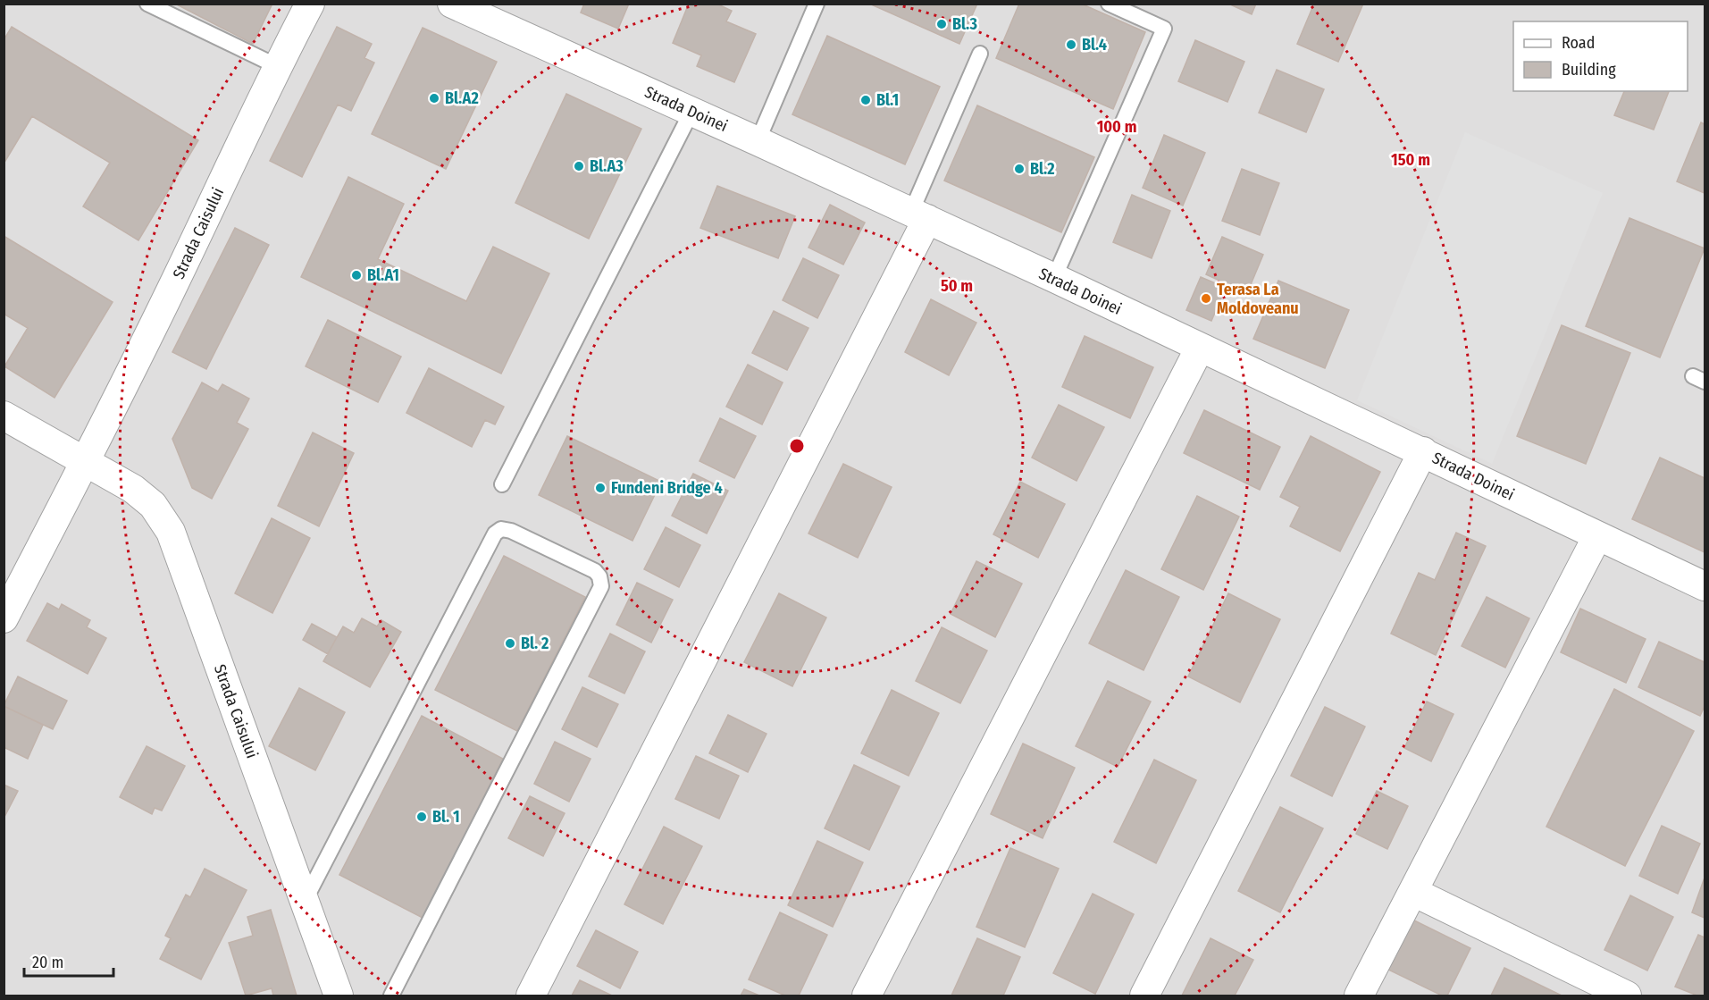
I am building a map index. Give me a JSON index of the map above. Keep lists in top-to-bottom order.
{
  "streets": {
    "street": ["Strada Doinei", "Strada Caisului"]
  },
  "places": [
    "Bl.3",
    "Bl.4",
    "Bl.A2",
    "Bl.1",
    "Bl.A3",
    "Bl.2",
    "Bl.A1",
    "Terasa La Moldoveanu",
    "Fundeni Bridge 4",
    "Bl. 2",
    "Bl. 1"
  ],
  "legend": ["Road", "Building"],
  "scale_bar": "20 m",
  "rings": ["100 m", "150 m", "50 m"]
}
